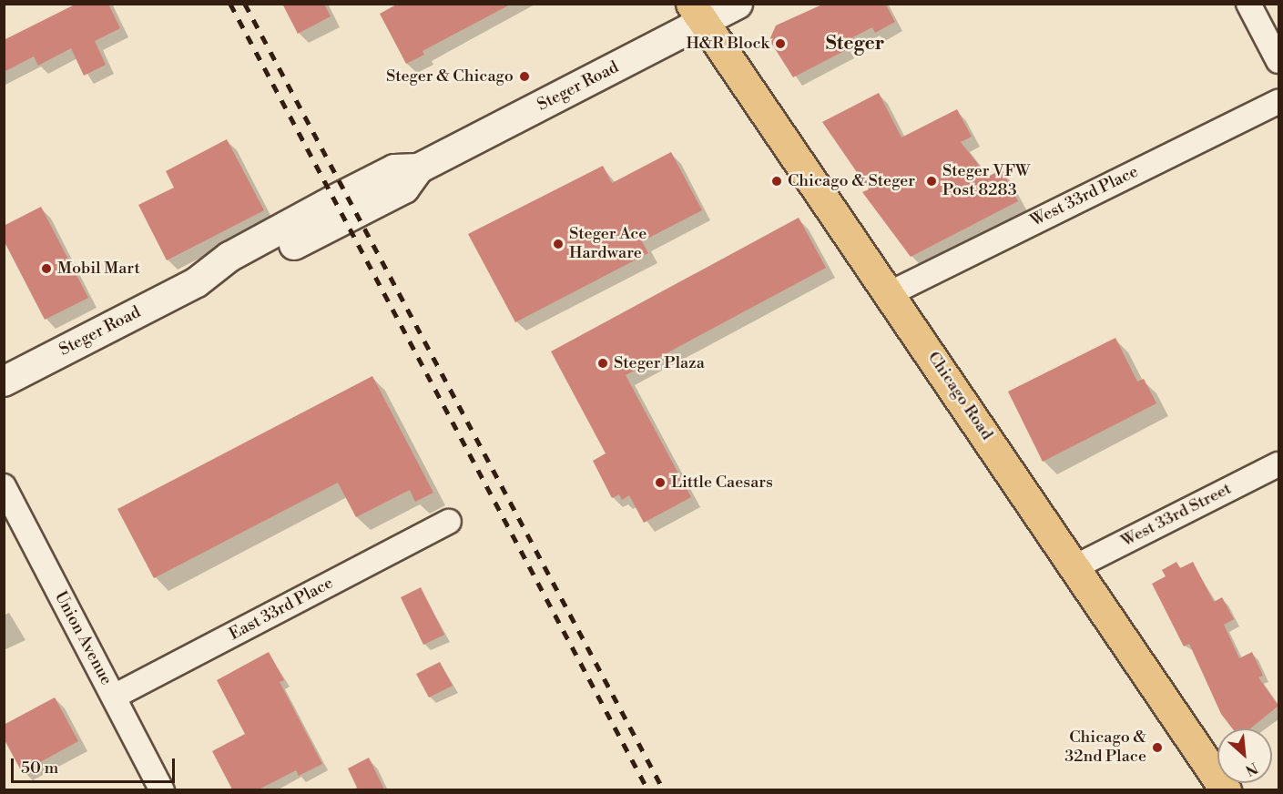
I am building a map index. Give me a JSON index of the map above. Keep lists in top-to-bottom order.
{
  "streets": {
    "main road": ["Chicago Road"],
    "street": [
      "Steger Road",
      "West 33rd Place",
      "West 33rd Street",
      "East 33rd Place",
      "Union Avenue"
    ]
  },
  "crossings": [
    ["Steger Road", "Chicago Road"],
    ["West 33rd Place", "Chicago Road"],
    ["Chicago Road", "West 33rd Street"],
    ["East 33rd Place", "Union Avenue"]
  ],
  "districts": ["Steger"],
  "places": [
    "H&R Block",
    "Steger & Chicago",
    "Chicago & Steger",
    "Steger VFW Post 8283",
    "Steger Ace Hardware",
    "Mobil Mart",
    "Steger Plaza",
    "Little Caesars",
    "Chicago & 32nd Place"
  ],
  "scale_bar": "50 m",
  "north": "bottom right"
}
